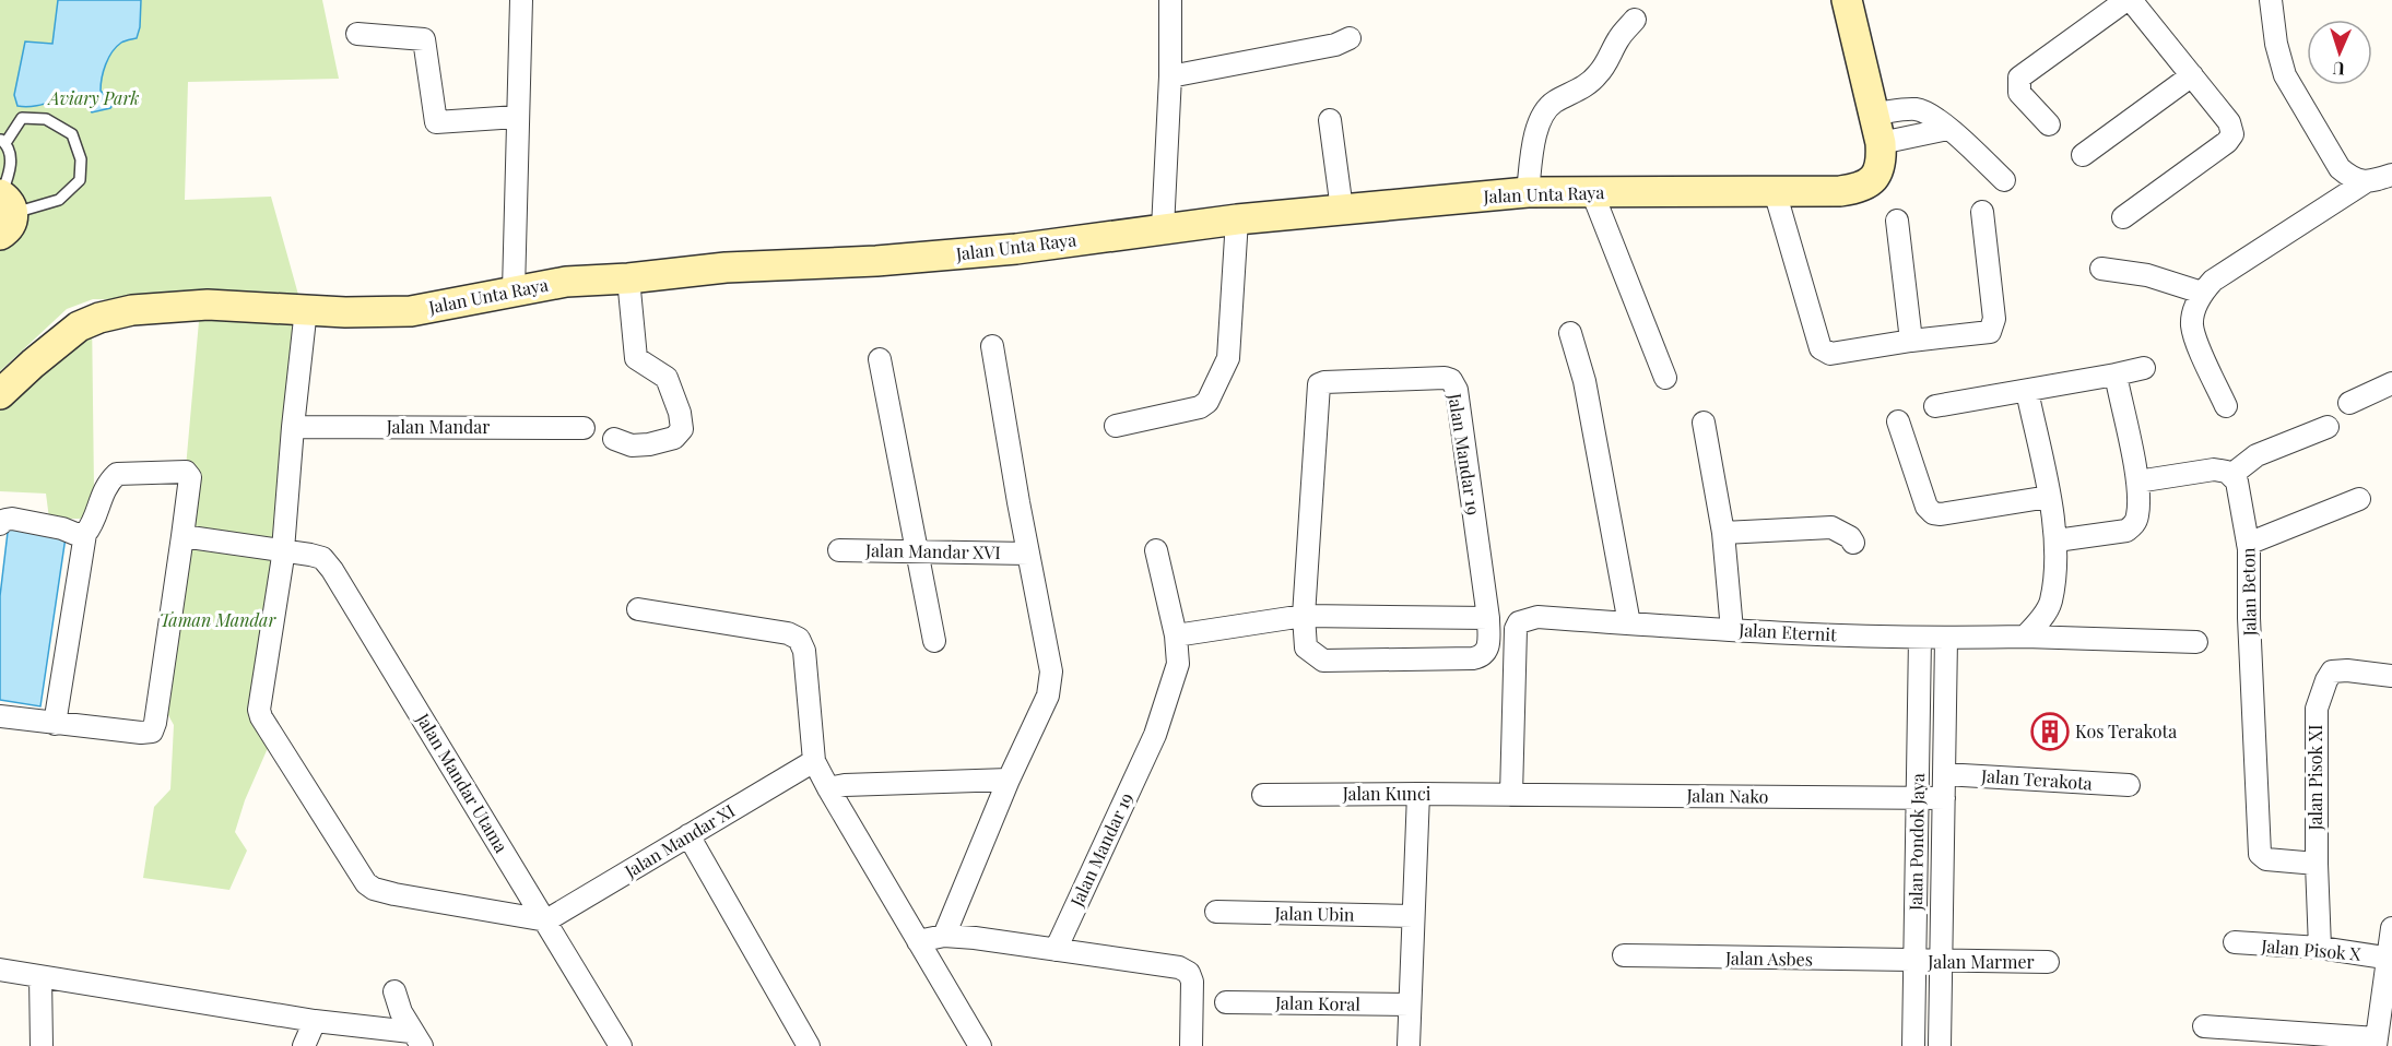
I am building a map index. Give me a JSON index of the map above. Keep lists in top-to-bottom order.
{
  "streets": {
    "street": [
      "Jalan Unta Raya",
      "Jalan Mandar",
      "Jalan Mandar 19",
      "Jalan Mandar XVI",
      "Jalan Beton",
      "Jalan Eternit",
      "Jalan Pisok XI",
      "Jalan Terakota",
      "Jalan Mandar Utama",
      "Jalan Kunci",
      "Jalan Nako",
      "Jalan Mandar XI",
      "Jalan Pondok Jaya",
      "Jalan Ubin",
      "Jalan Pisok X",
      "Jalan Asbes",
      "Jalan Marmer",
      "Jalan Koral"
    ]
  },
  "crossings": [
    ["Jalan Beton", "Jalan Pisok XI"],
    ["Jalan Eternit", "Jalan Kunci"],
    ["Jalan Eternit", "Jalan Nako"],
    ["Jalan Eternit", "Jalan Pondok Jaya"],
    ["Jalan Pisok XI", "Jalan Pisok X"],
    ["Jalan Terakota", "Jalan Pondok Jaya"],
    ["Jalan Mandar Utama", "Jalan Mandar XI"],
    ["Jalan Kunci", "Jalan Nako"],
    ["Jalan Nako", "Jalan Pondok Jaya"],
    ["Jalan Pondok Jaya", "Jalan Asbes"],
    ["Jalan Pondok Jaya", "Jalan Marmer"],
    ["Jalan Asbes", "Jalan Marmer"]
  ],
  "parks": ["Aviary Park", "Taman Mandar"],
  "places": {
    "building": ["Kos Terakota"]
  },
  "north": "bottom"
}
